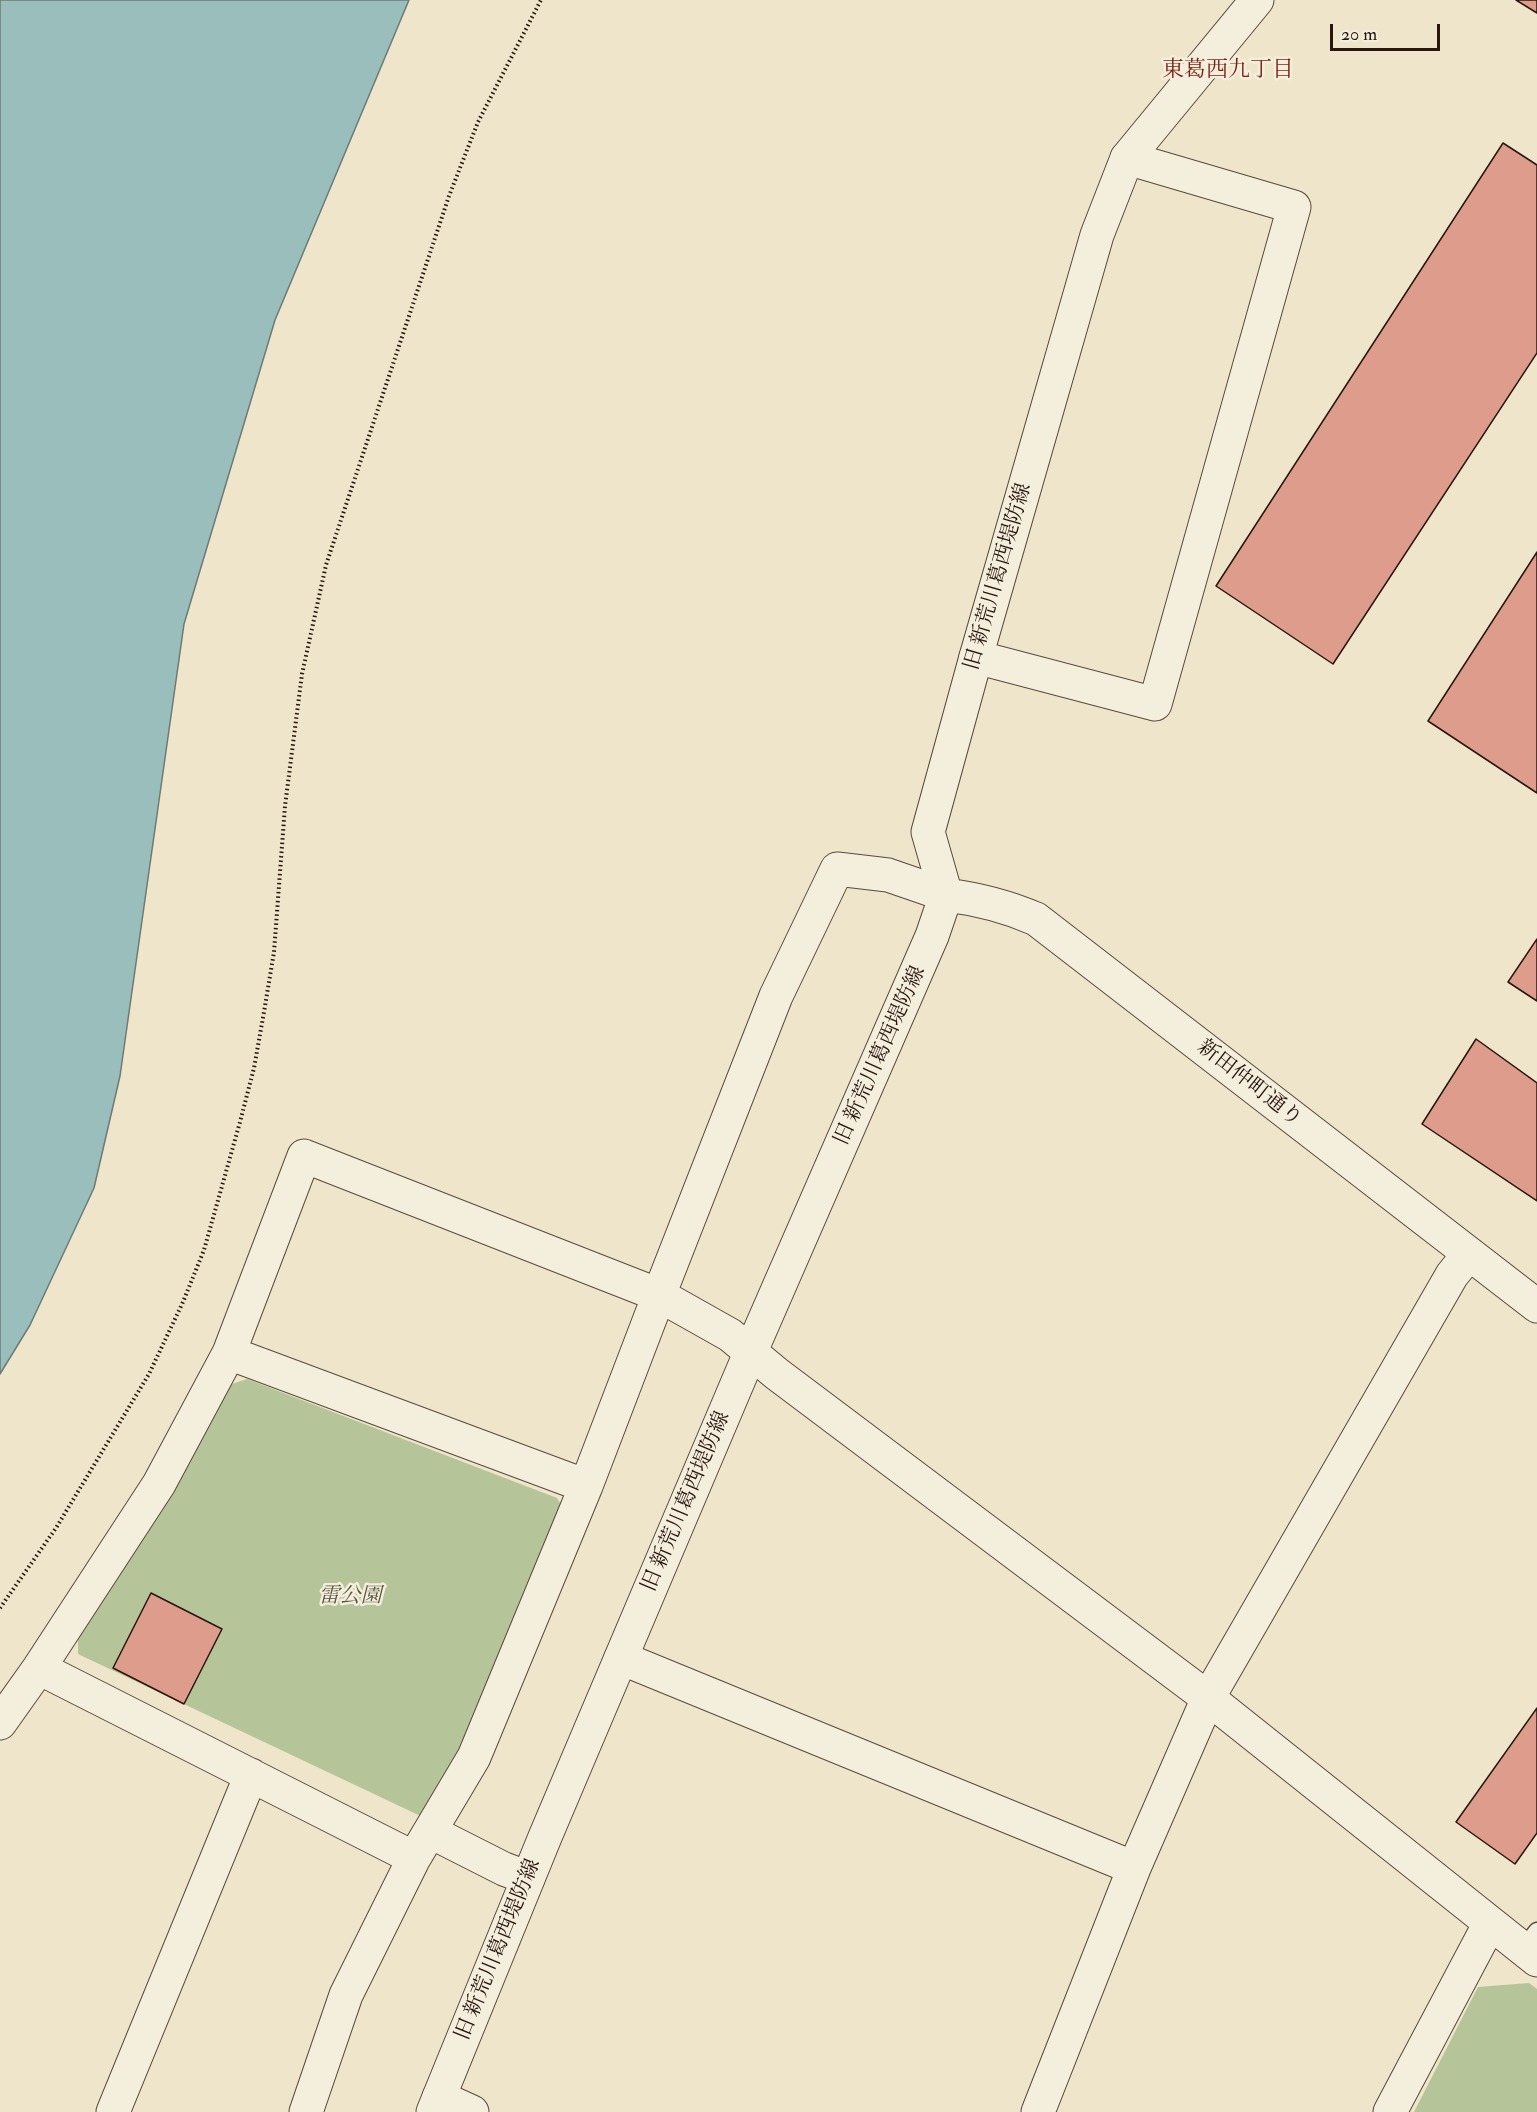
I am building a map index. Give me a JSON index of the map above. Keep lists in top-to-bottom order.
{
  "streets": {
    "street": ["旧 新荒川葛西堤防線", "新田仲町通り"]
  },
  "crossings": [
    ["旧 新荒川葛西堤防線", "新田仲町通り"]
  ],
  "districts": ["東葛西九丁目"],
  "parks": ["雷公園"],
  "scale_bar": "20 m"
}
